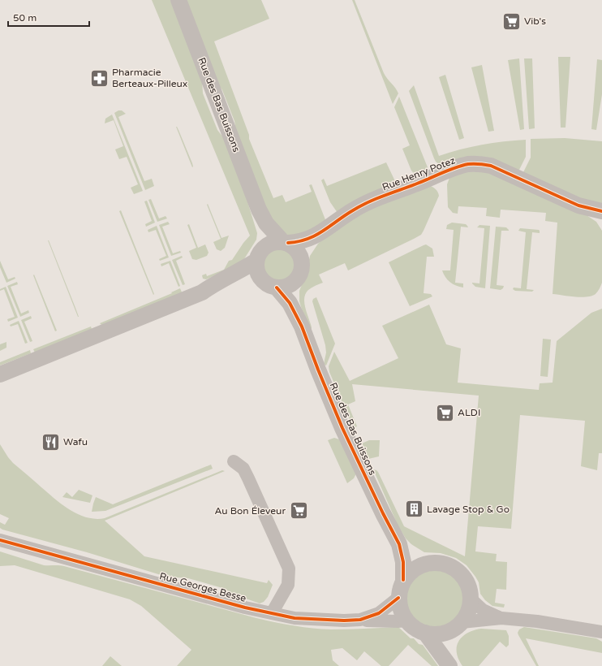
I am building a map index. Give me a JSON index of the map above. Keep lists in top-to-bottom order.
{
  "streets": {
    "street": ["Rue des Bas Buissons", "Rue Henry Potez", "Rue Georges Besse"]
  },
  "crossings": [
    ["Rue des Bas Buissons", "Rue Henry Potez"],
    ["Rue des Bas Buissons", "Rue Georges Besse"]
  ],
  "places": {
    "supermarket": ["Vib's", "ALDI", "Au Bon Éleveur"],
    "pharmacy": ["Pharmacie Berteaux-Pilleux"],
    "restaurant": ["Wafu"],
    "building": ["Lavage Stop & Go"]
  },
  "scale_bar": "50 m"
}
